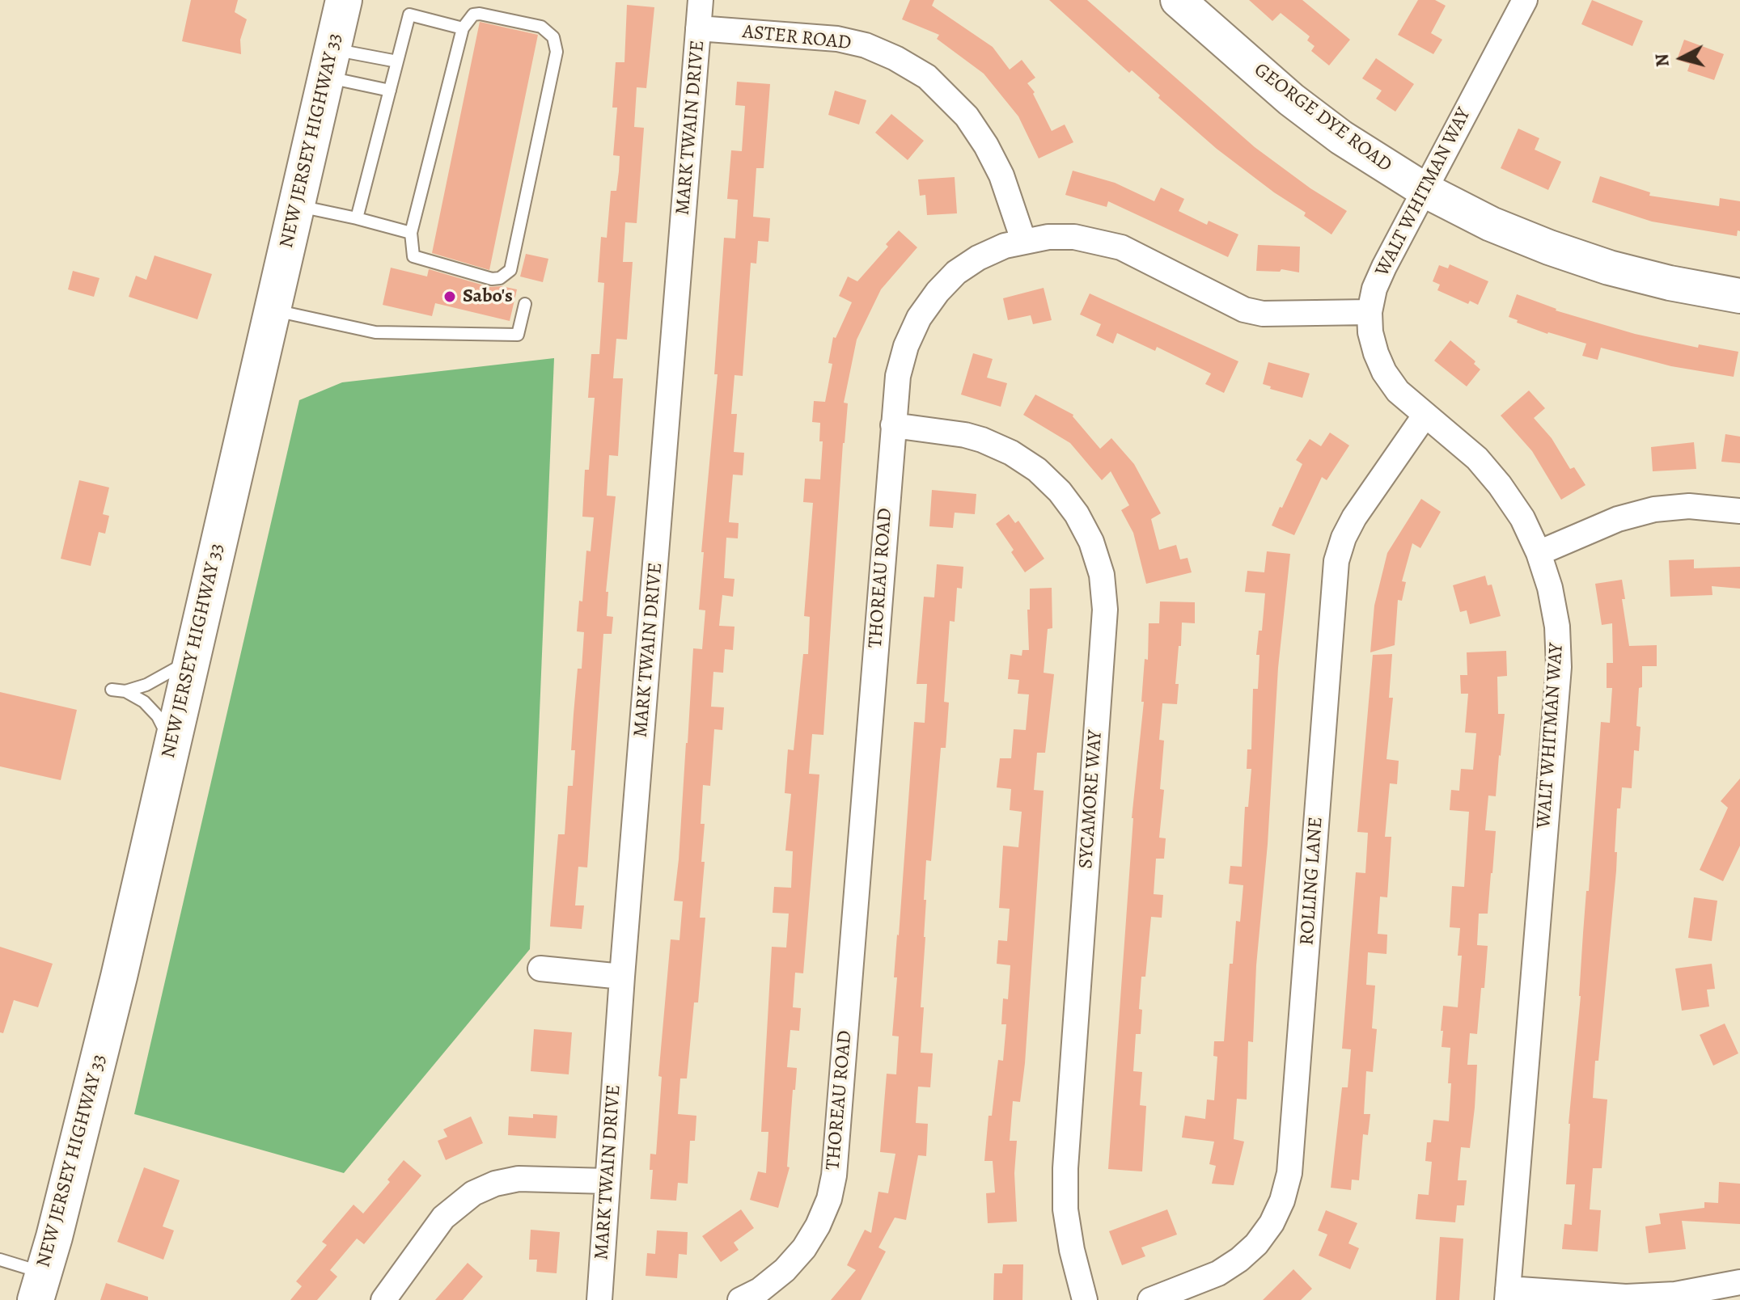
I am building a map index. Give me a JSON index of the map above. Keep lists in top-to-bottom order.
{
  "streets": {
    "main road": ["NEW JERSEY HIGHWAY 33"],
    "street": [
      "ASTER ROAD",
      "GEORGE DYE ROAD",
      "MARK TWAIN DRIVE",
      "WALT WHITMAN WAY",
      "THOREAU ROAD",
      "SYCAMORE WAY",
      "ROLLING LANE"
    ]
  },
  "crossings": [
    ["ASTER ROAD", "MARK TWAIN DRIVE"],
    ["ASTER ROAD", "THOREAU ROAD"],
    ["GEORGE DYE ROAD", "WALT WHITMAN WAY"],
    ["WALT WHITMAN WAY", "THOREAU ROAD"],
    ["WALT WHITMAN WAY", "ROLLING LANE"],
    ["THOREAU ROAD", "SYCAMORE WAY"]
  ],
  "places": ["Sabo's"],
  "north": "left"
}
